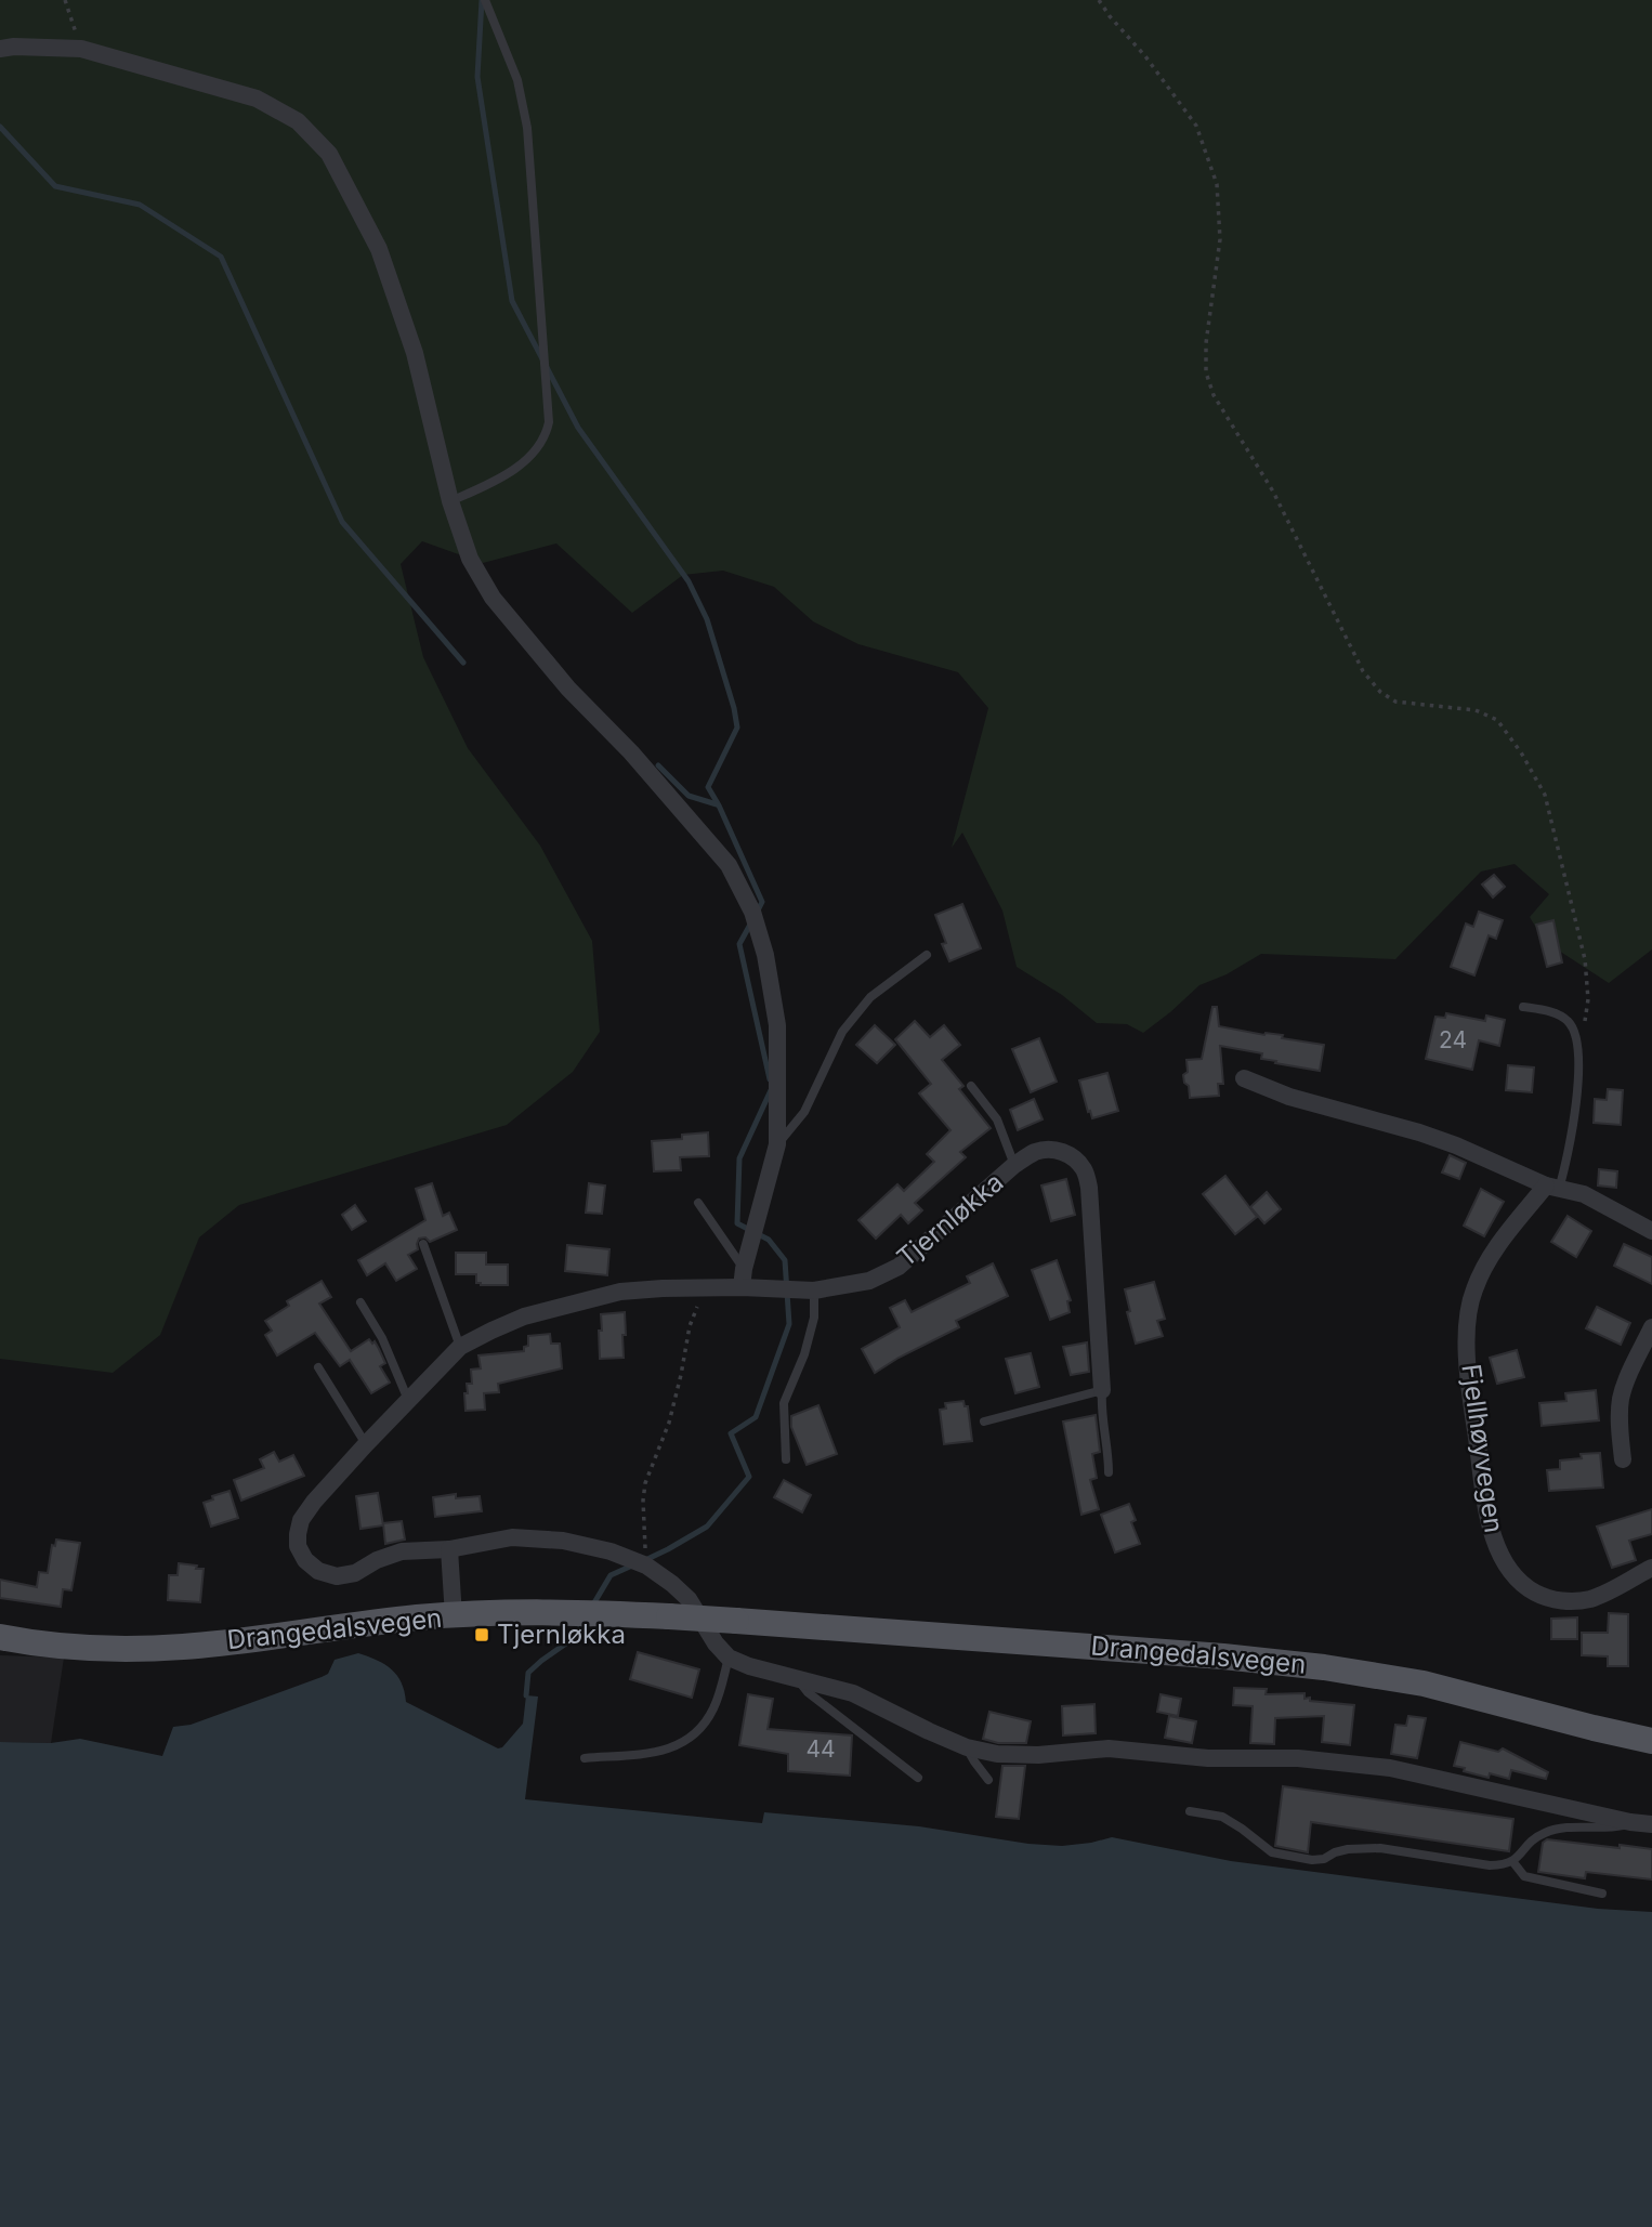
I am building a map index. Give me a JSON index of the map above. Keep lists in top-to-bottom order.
{
  "streets": {
    "main road": ["Drangedalsvegen"],
    "street": ["Tjernløkka", "Fjellhøyvegen"]
  },
  "places": {
    "transit": ["Tjernløkka"]
  },
  "house_numbers": ["24", "44"]
}
